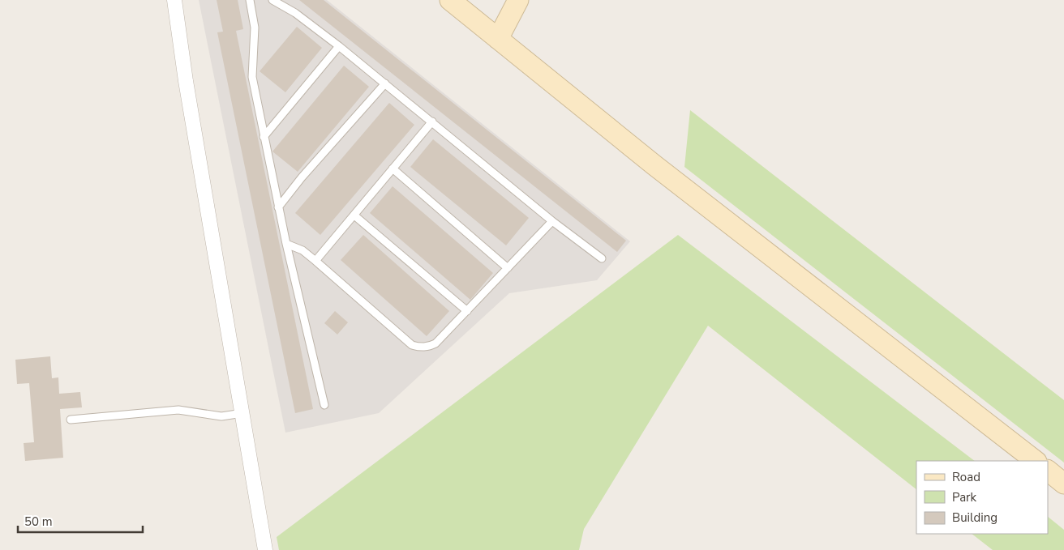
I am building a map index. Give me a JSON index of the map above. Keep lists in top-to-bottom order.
{
  "legend": ["Road", "Park", "Building"],
  "scale_bar": "50 m"
}
